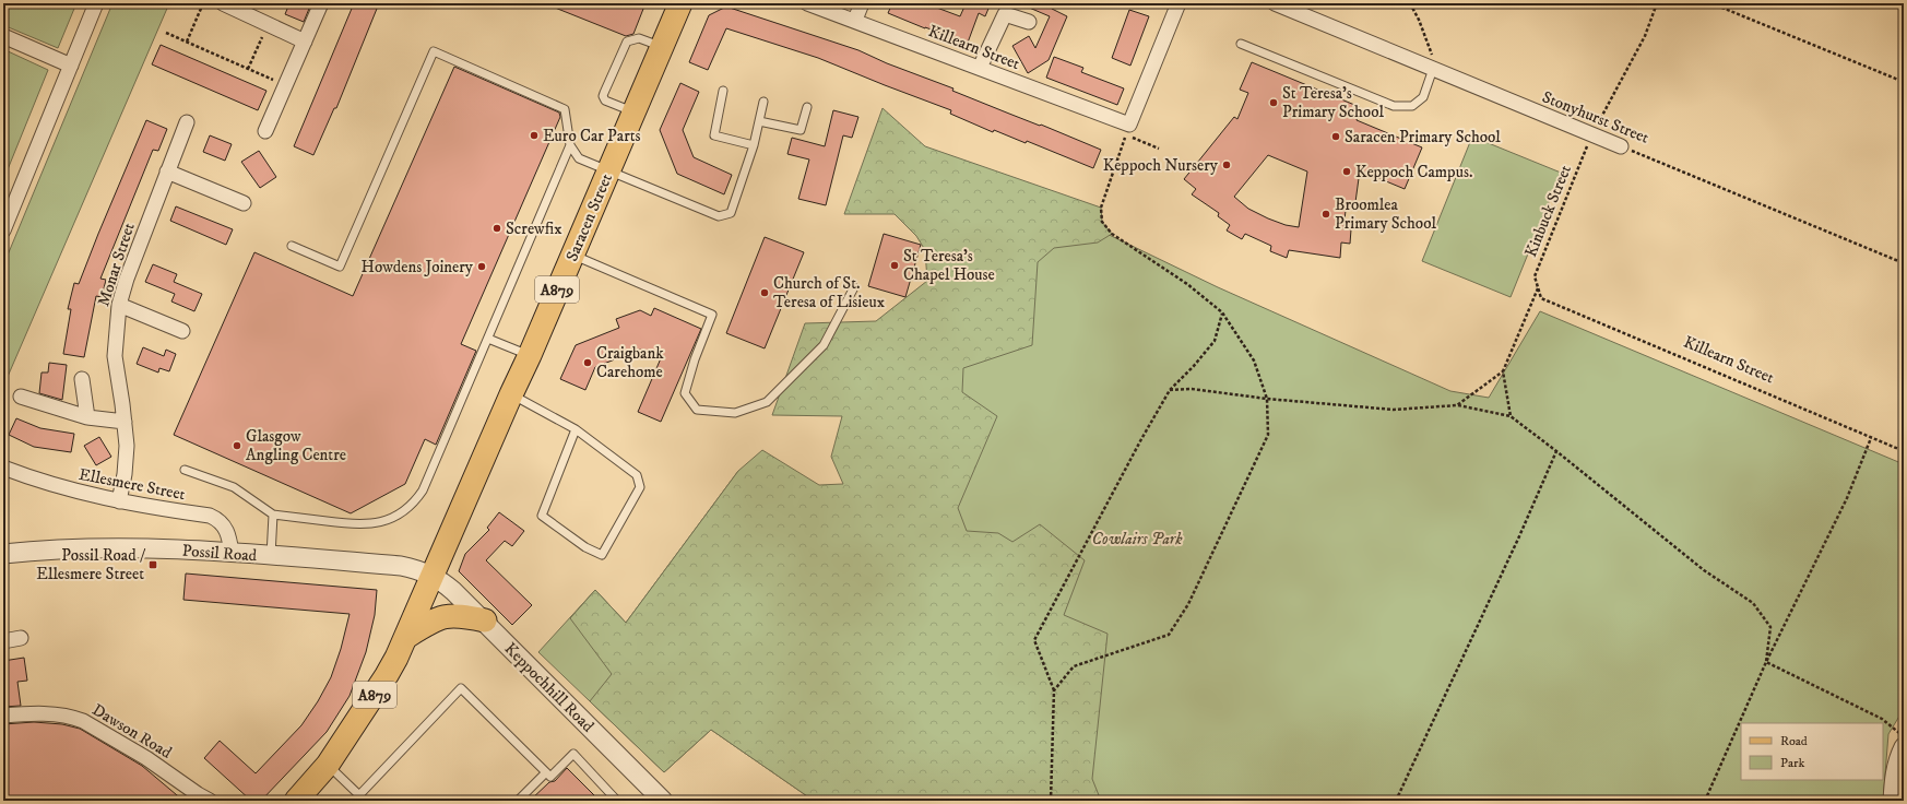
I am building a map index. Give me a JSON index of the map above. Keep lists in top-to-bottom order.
{
  "streets": {
    "main road": ["Saracen Street", "A879"],
    "street": [
      "Killearn Street",
      "Stonyhurst Street",
      "Monar Street",
      "Ellesmere Street",
      "Possil Road",
      "Keppochhill Road",
      "Dawson Road"
    ],
    "path": ["Kinbuck Street"]
  },
  "crossings": [
    ["Killearn Street", "Kinbuck Street"],
    ["Stonyhurst Street", "Kinbuck Street"],
    ["Saracen Street", "A879"],
    ["Saracen Street", "Possil Road"],
    ["Saracen Street", "Keppochhill Road"],
    ["Monar Street", "Ellesmere Street"],
    ["A879", "Possil Road"],
    ["A879", "Keppochhill Road"],
    ["Ellesmere Street", "Possil Road"],
    ["Possil Road", "Keppochhill Road"]
  ],
  "parks": ["Cowlairs Park"],
  "places": {
    "other": [
      "St Teresa's Primary School",
      "Euro Car Parts",
      "Saracen Primary School",
      "Keppoch Nursery",
      "Keppoch Campus.",
      "Broomlea Primary School",
      "Screwfix",
      "St Teresa's Chapel House",
      "Howdens Joinery",
      "Church of St. Teresa of Lisieux",
      "Craigbank Carehome",
      "Glasgow Angling Centre"
    ],
    "transit": ["Possil Road / Ellesmere Street"]
  },
  "legend": ["Road", "Park"]
}
